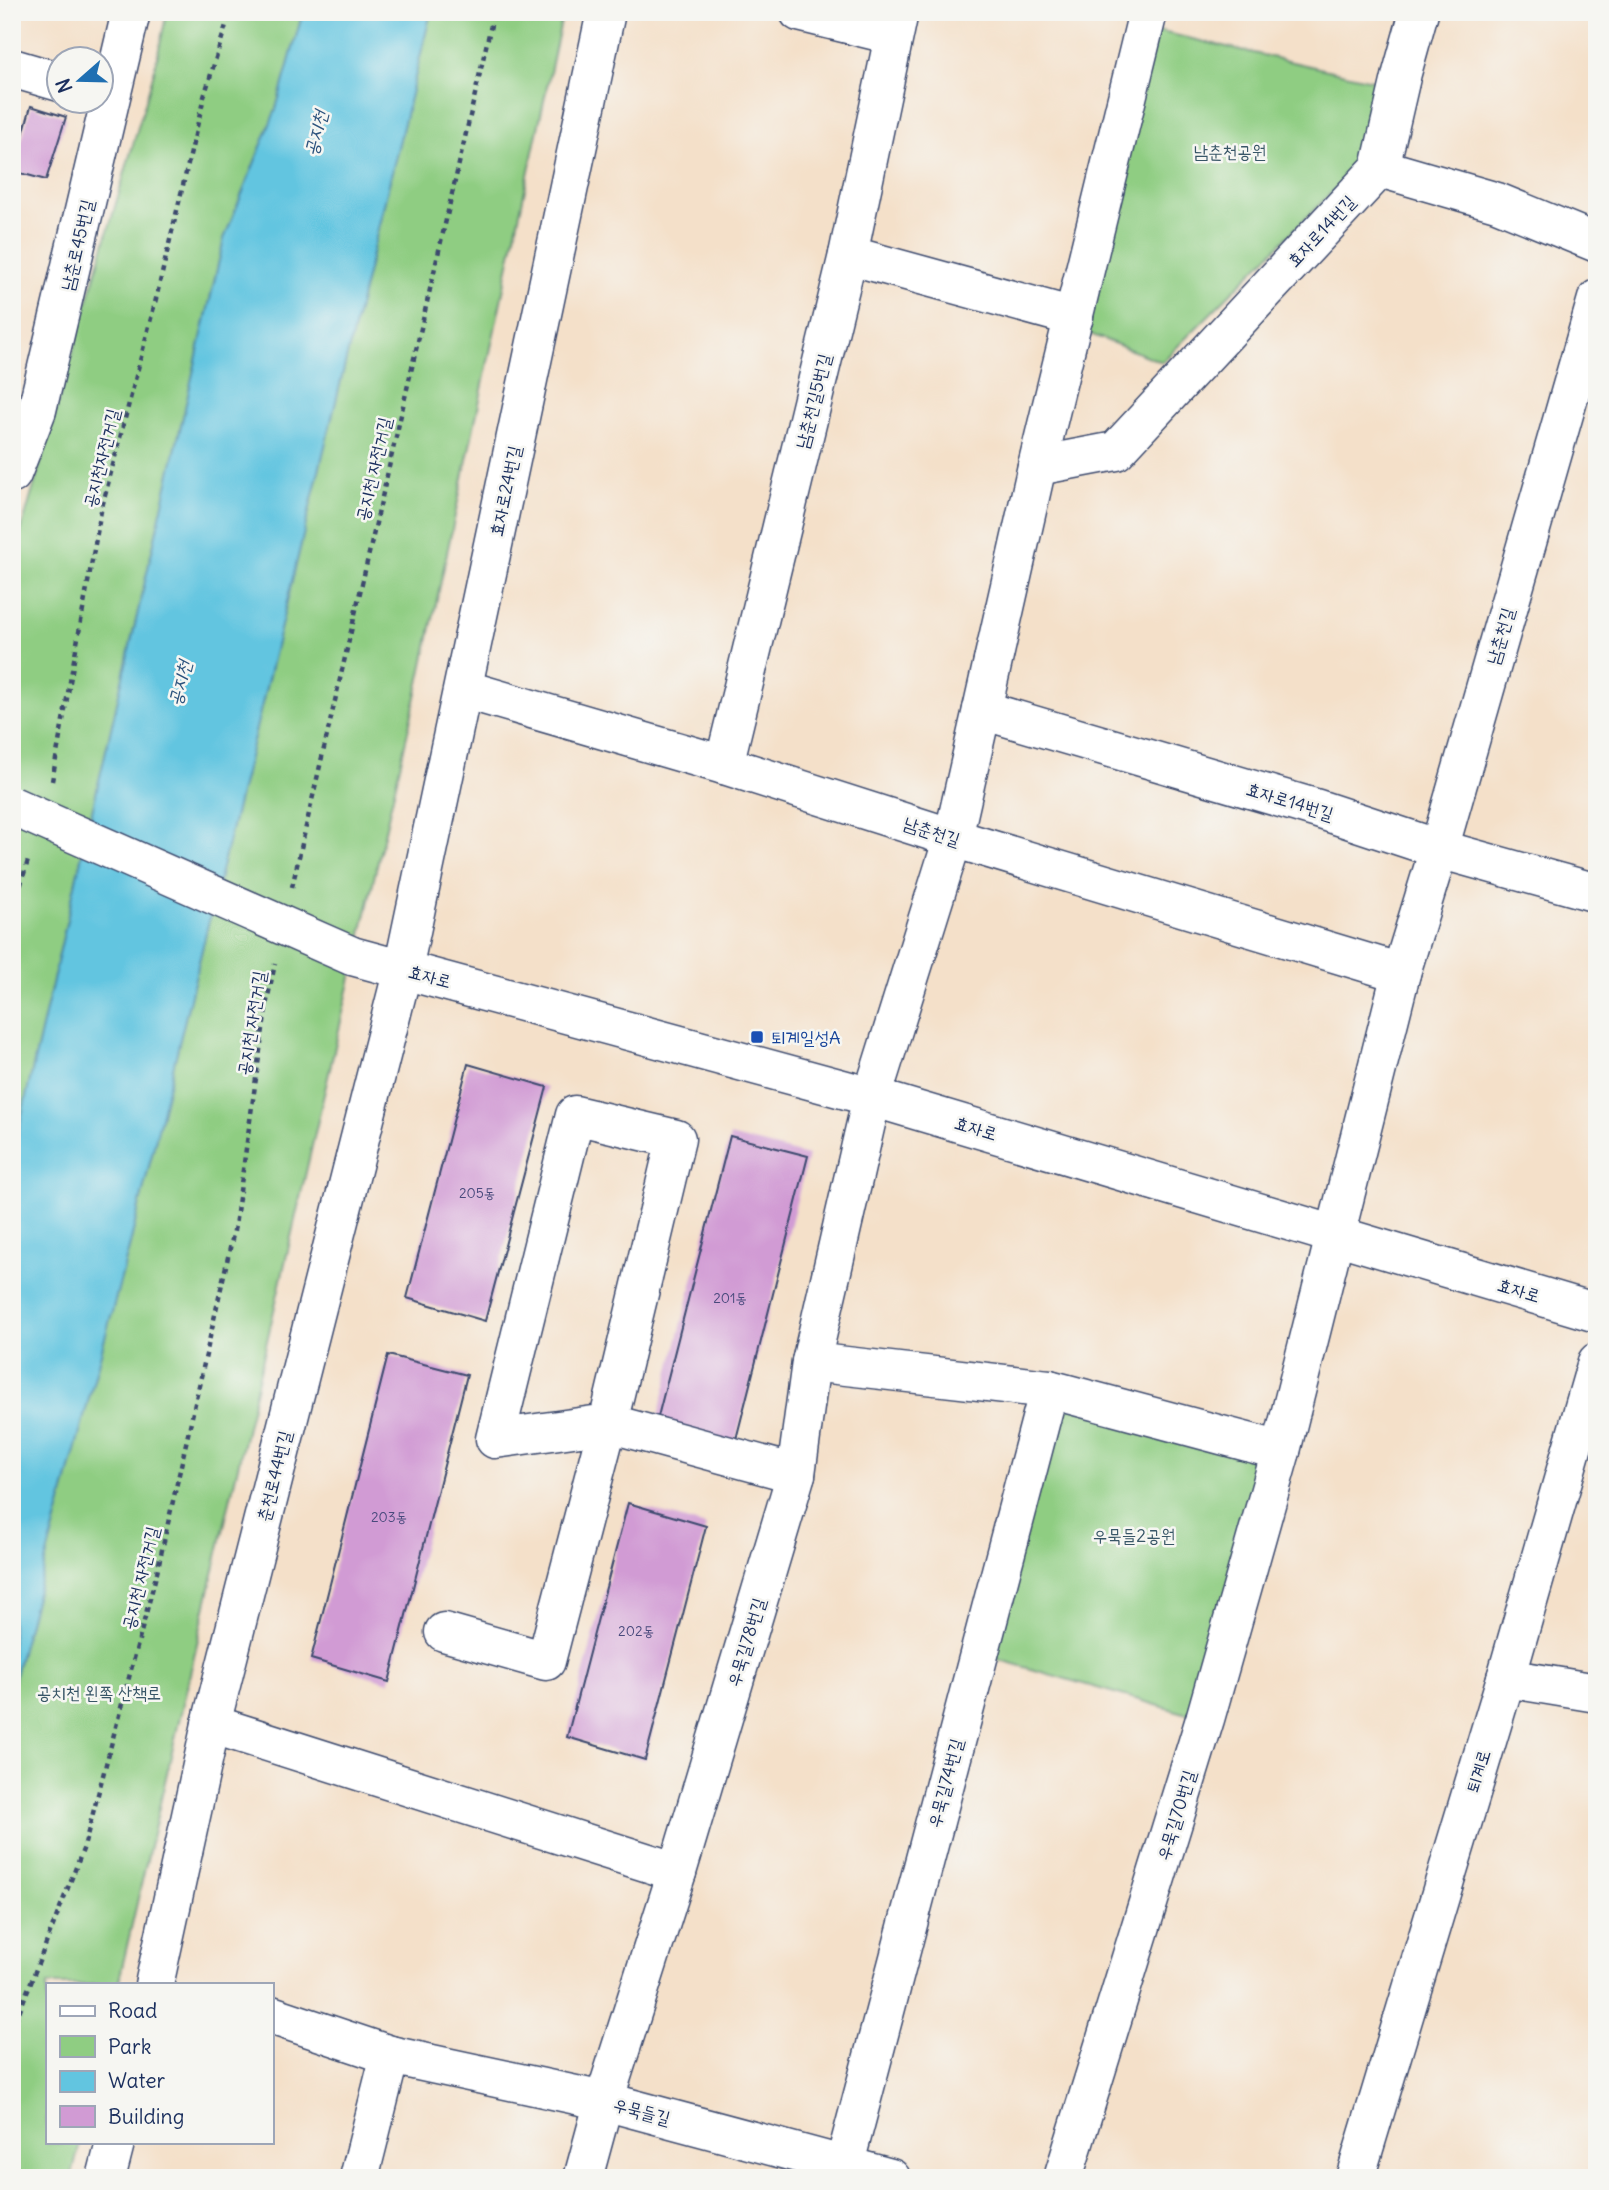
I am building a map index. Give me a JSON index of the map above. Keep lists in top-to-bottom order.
{
  "streets": {
    "street": [
      "효자로14번길",
      "남춘로45번길",
      "남춘천길5번길",
      "효자로24번길",
      "남춘천길",
      "효자로",
      "춘천로44번길",
      "우묵길78번길",
      "퇴계로",
      "우묵길74번길",
      "우묵길70번길",
      "우묵들길"
    ],
    "path": ["공지천자전거길", "공지천 자전거길"]
  },
  "crossings": [
    ["효자로14번길", "남춘천길"],
    ["남춘천길5번길", "남춘천길"],
    ["효자로24번길", "남춘천길"],
    ["효자로24번길", "효자로"],
    ["효자로24번길", "춘천로44번길"],
    ["남춘천길", "효자로"],
    ["남춘천길", "우묵길70번길"],
    ["효자로", "춘천로44번길"],
    ["효자로", "우묵길78번길"],
    ["효자로", "우묵길70번길"],
    ["우묵길78번길", "우묵들길"],
    ["우묵길74번길", "우묵들길"]
  ],
  "water": ["공지천"],
  "parks": ["남춘천공원", "우묵들2공원", "공치천 왼쪽 산책로"],
  "places": {
    "transit": ["퇴계일성A"]
  },
  "house_numbers": [
    "205동",
    "201동",
    "203동",
    "202동"
  ],
  "legend": [
    "Road",
    "Park",
    "Water",
    "Building"
  ],
  "north": "left"
}
